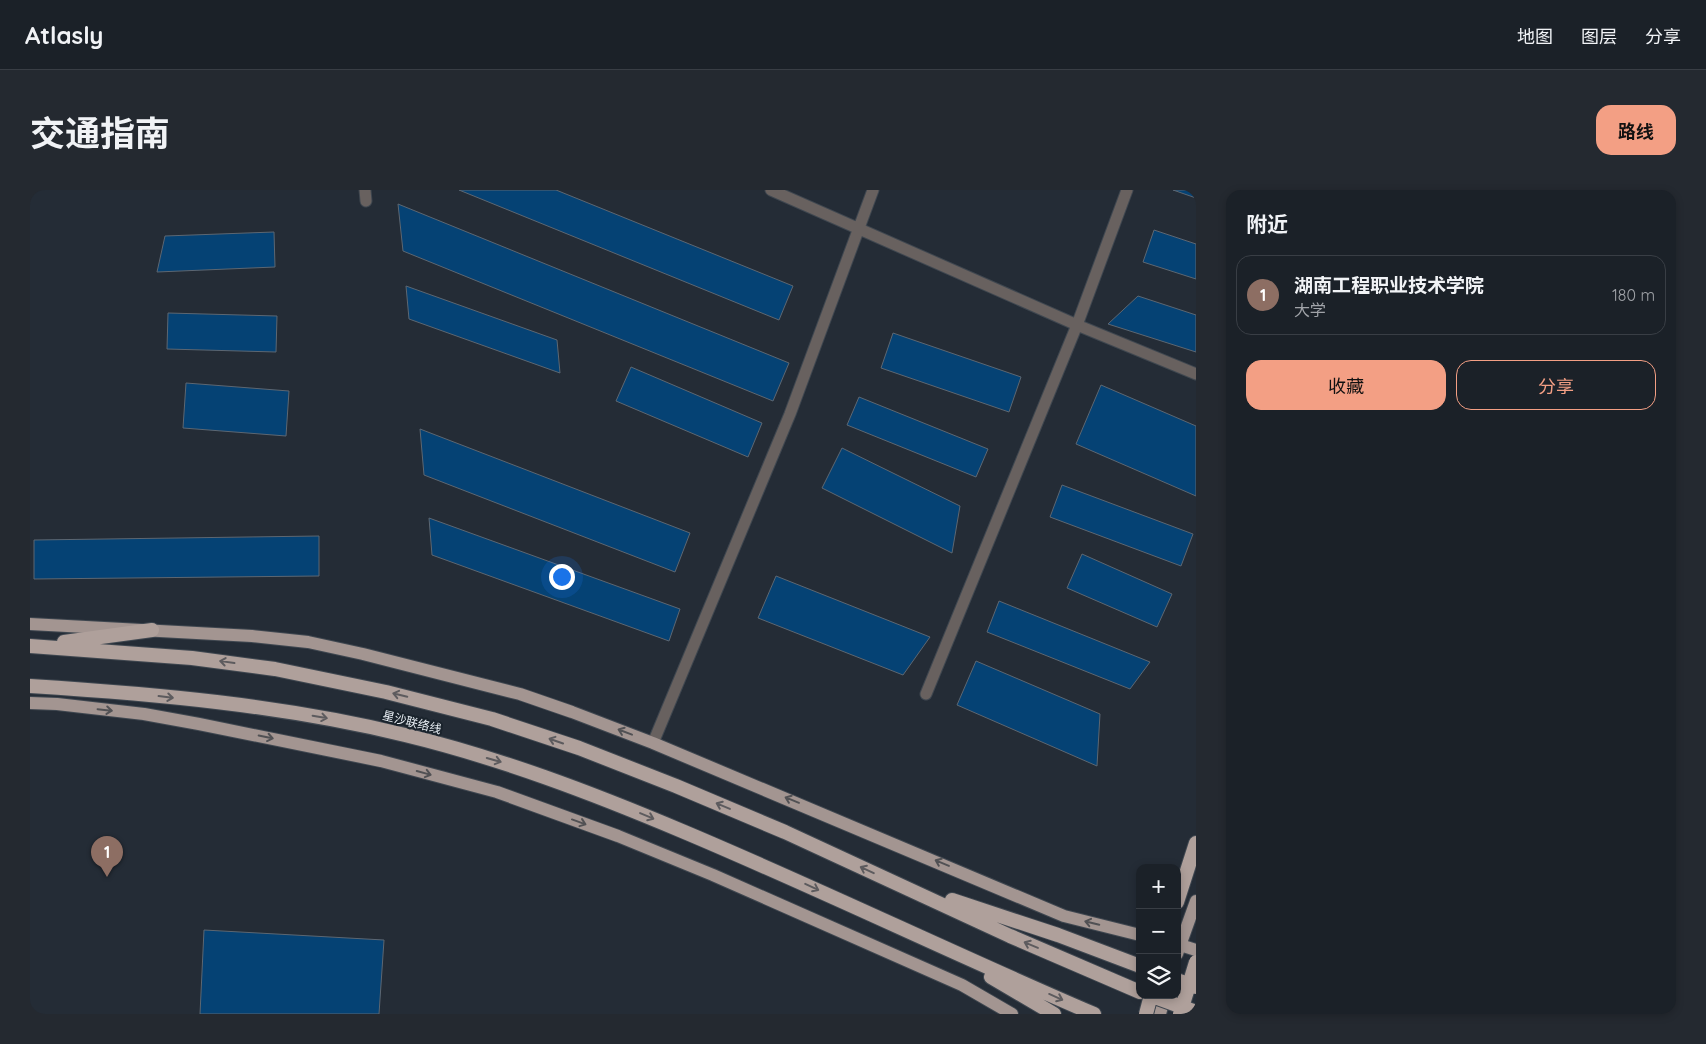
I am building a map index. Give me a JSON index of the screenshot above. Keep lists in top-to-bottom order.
{
  "streets": {
    "highway": ["星沙联络线"]
  },
  "page": {
    "header": "Atlasly",
    "nav": ["地图", "图层", "分享"],
    "title": "交通指南",
    "buttons": [
      "路线",
      ["收藏", "分享"]
    ],
    "heading": "附近",
    "list": [
      {
        "mark": "1",
        "name": "湖南工程职业技术学院",
        "note": "大学",
        "value": "180 m"
      }
    ],
    "pins": "1",
    "map_buttons": ["+", "−"]
  }
}
